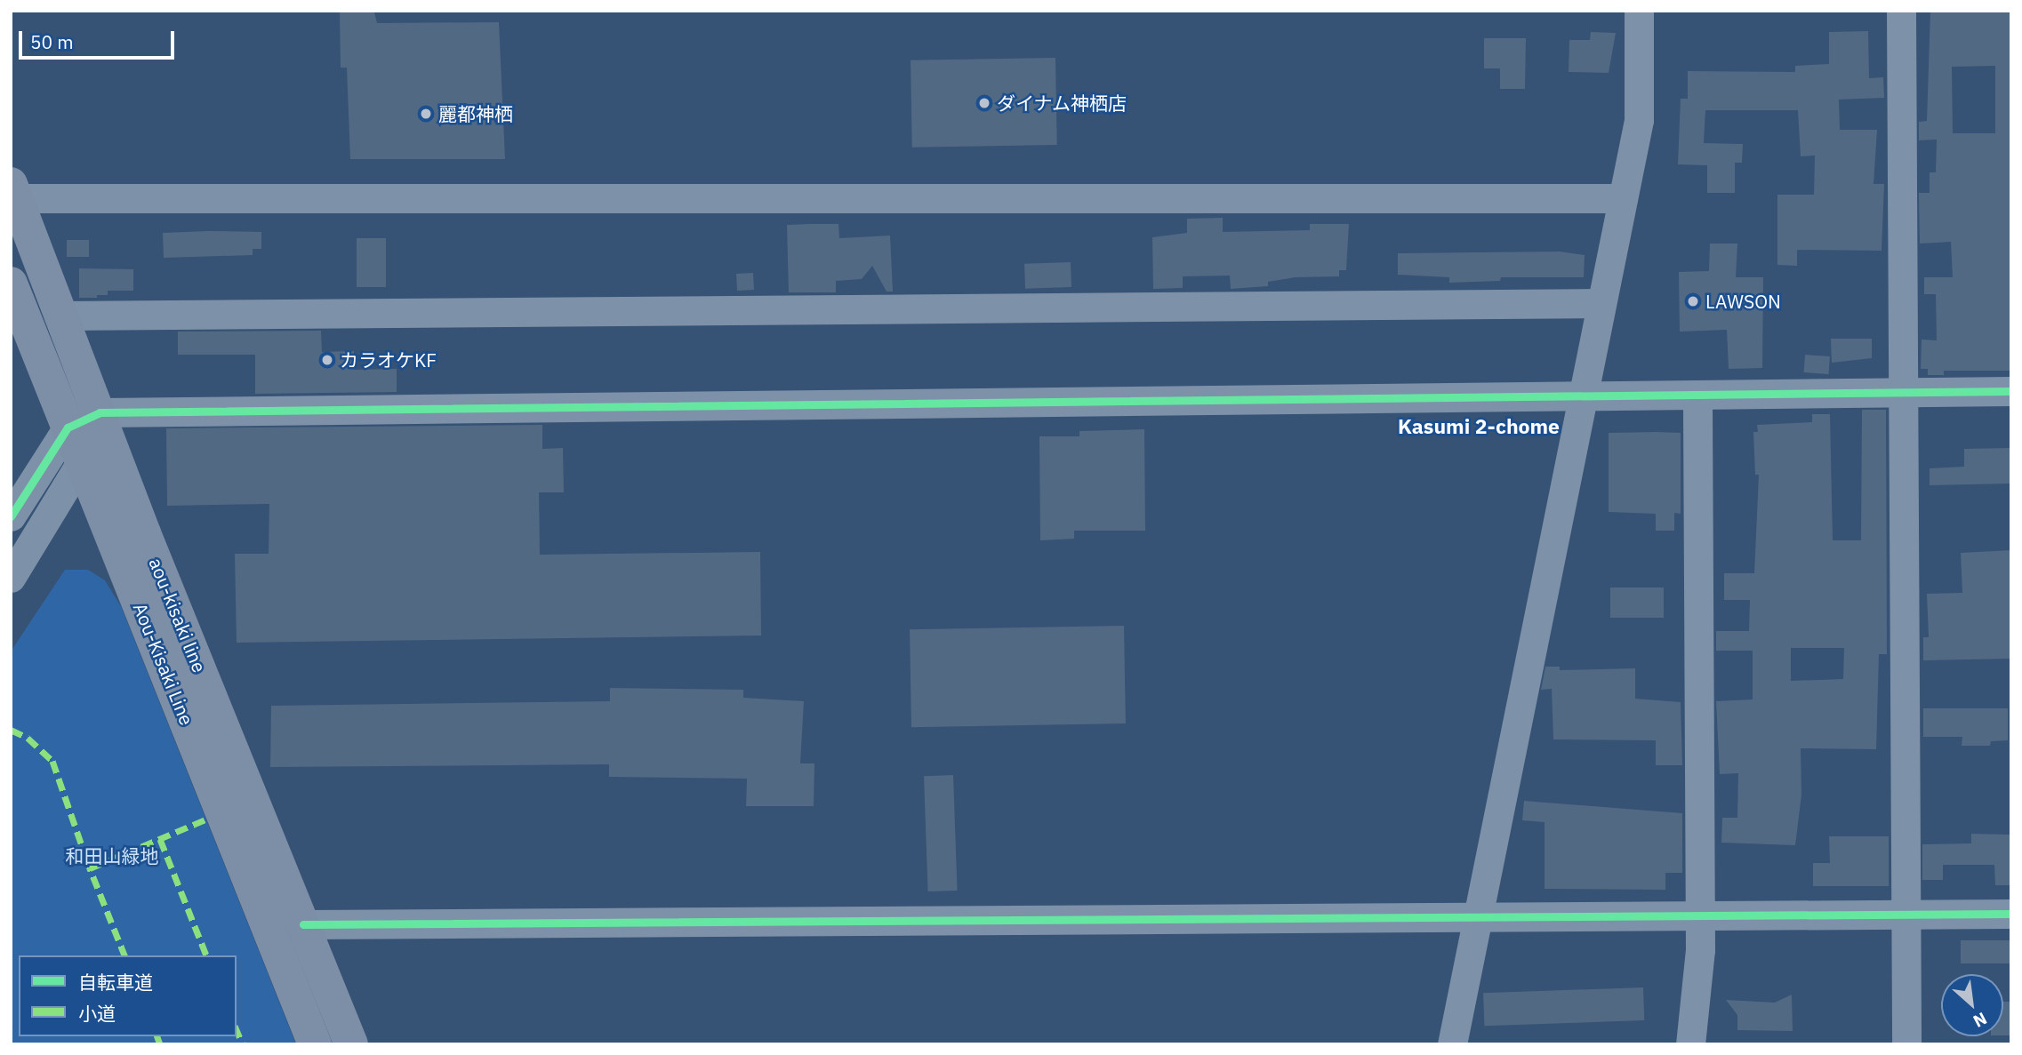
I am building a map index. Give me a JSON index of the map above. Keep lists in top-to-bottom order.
{
  "streets": {
    "main road": ["aou-kisaki line", "Aou-Kisaki Line"]
  },
  "districts": ["Kasumi 2-chome"],
  "parks": ["和田山緑地"],
  "places": [
    "ダイナム神栖店",
    "麗都神栖",
    "LAWSON",
    "カラオケKF"
  ],
  "legend": ["自転車道", "小道"],
  "scale_bar": "50 m",
  "north": "bottom right"
}
